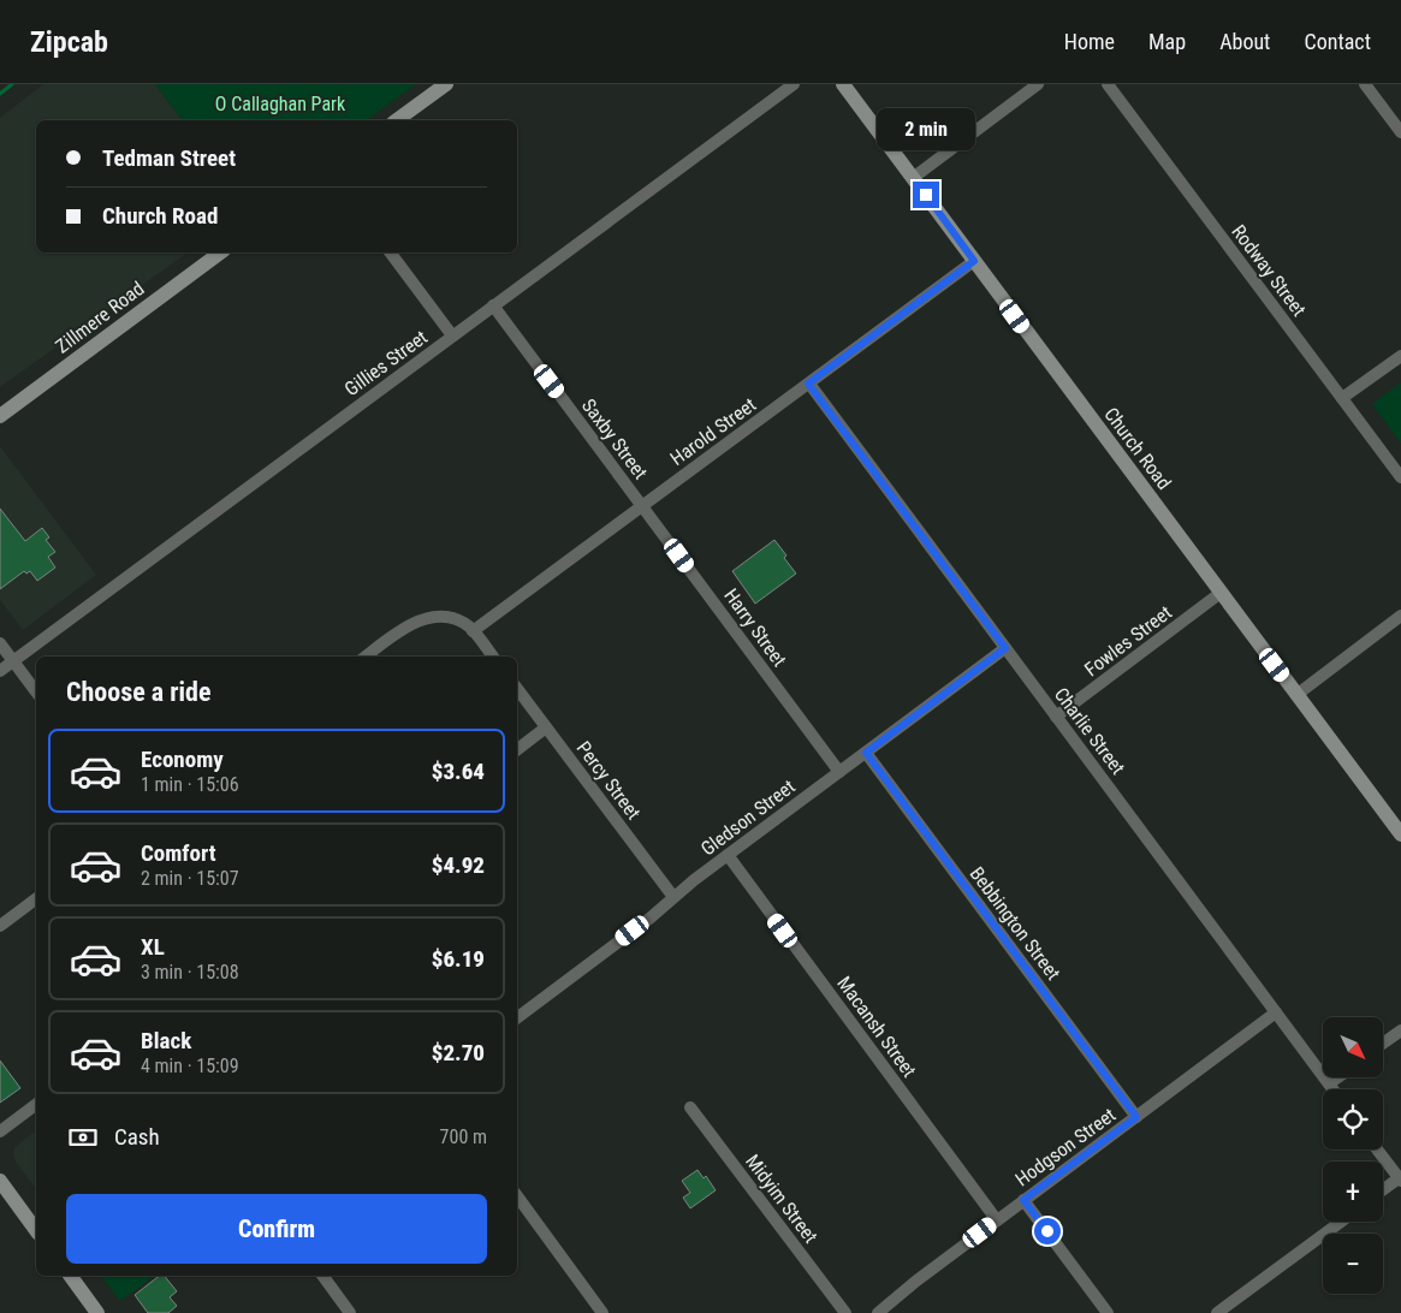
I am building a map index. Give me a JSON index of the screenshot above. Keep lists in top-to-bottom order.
{
  "streets": {
    "street": [
      "Rodway Street",
      "Zillmere Road",
      "Gillies Street",
      "Harold Street",
      "Saxby Street",
      "Church Road",
      "Harry Street",
      "Fowles Street",
      "Charlie Street",
      "Percy Street",
      "Gledson Street",
      "Bebbington Street",
      "Macansh Street",
      "Hodgson Street",
      "Midyim Street"
    ]
  },
  "crossings": [
    ["Gillies Street", "Saxby Street"],
    ["Harold Street", "Saxby Street"],
    ["Harold Street", "Church Road"],
    ["Harold Street", "Harry Street"],
    ["Harold Street", "Charlie Street"],
    ["Saxby Street", "Harry Street"],
    ["Church Road", "Fowles Street"],
    ["Harry Street", "Gledson Street"],
    ["Fowles Street", "Charlie Street"],
    ["Charlie Street", "Gledson Street"],
    ["Charlie Street", "Hodgson Street"],
    ["Percy Street", "Gledson Street"],
    ["Gledson Street", "Bebbington Street"],
    ["Gledson Street", "Macansh Street"],
    ["Bebbington Street", "Hodgson Street"],
    ["Macansh Street", "Hodgson Street"]
  ],
  "parks": ["O Callaghan Park"],
  "north": "bottom right",
  "page": {
    "header": "Zipcab",
    "nav": [
      "Home",
      "Map",
      "About",
      "Contact"
    ],
    "bubble": "2 min",
    "banner": ["Tedman Street", "Church Road"],
    "heading": "Choose a ride",
    "list": [
      {
        "name": "Economy",
        "note": "1 min · 15:06",
        "value": "$3.64"
      },
      {
        "name": "Comfort",
        "note": "2 min · 15:07",
        "value": "$4.92"
      },
      {
        "name": "XL",
        "note": "3 min · 15:08",
        "value": "$6.19"
      },
      {
        "name": "Black",
        "note": "4 min · 15:09",
        "value": "$2.70"
      }
    ],
    "map_buttons": ["+", "−"],
    "pay": ["Cash", "700 m"],
    "buttons": "Confirm"
  }
}
